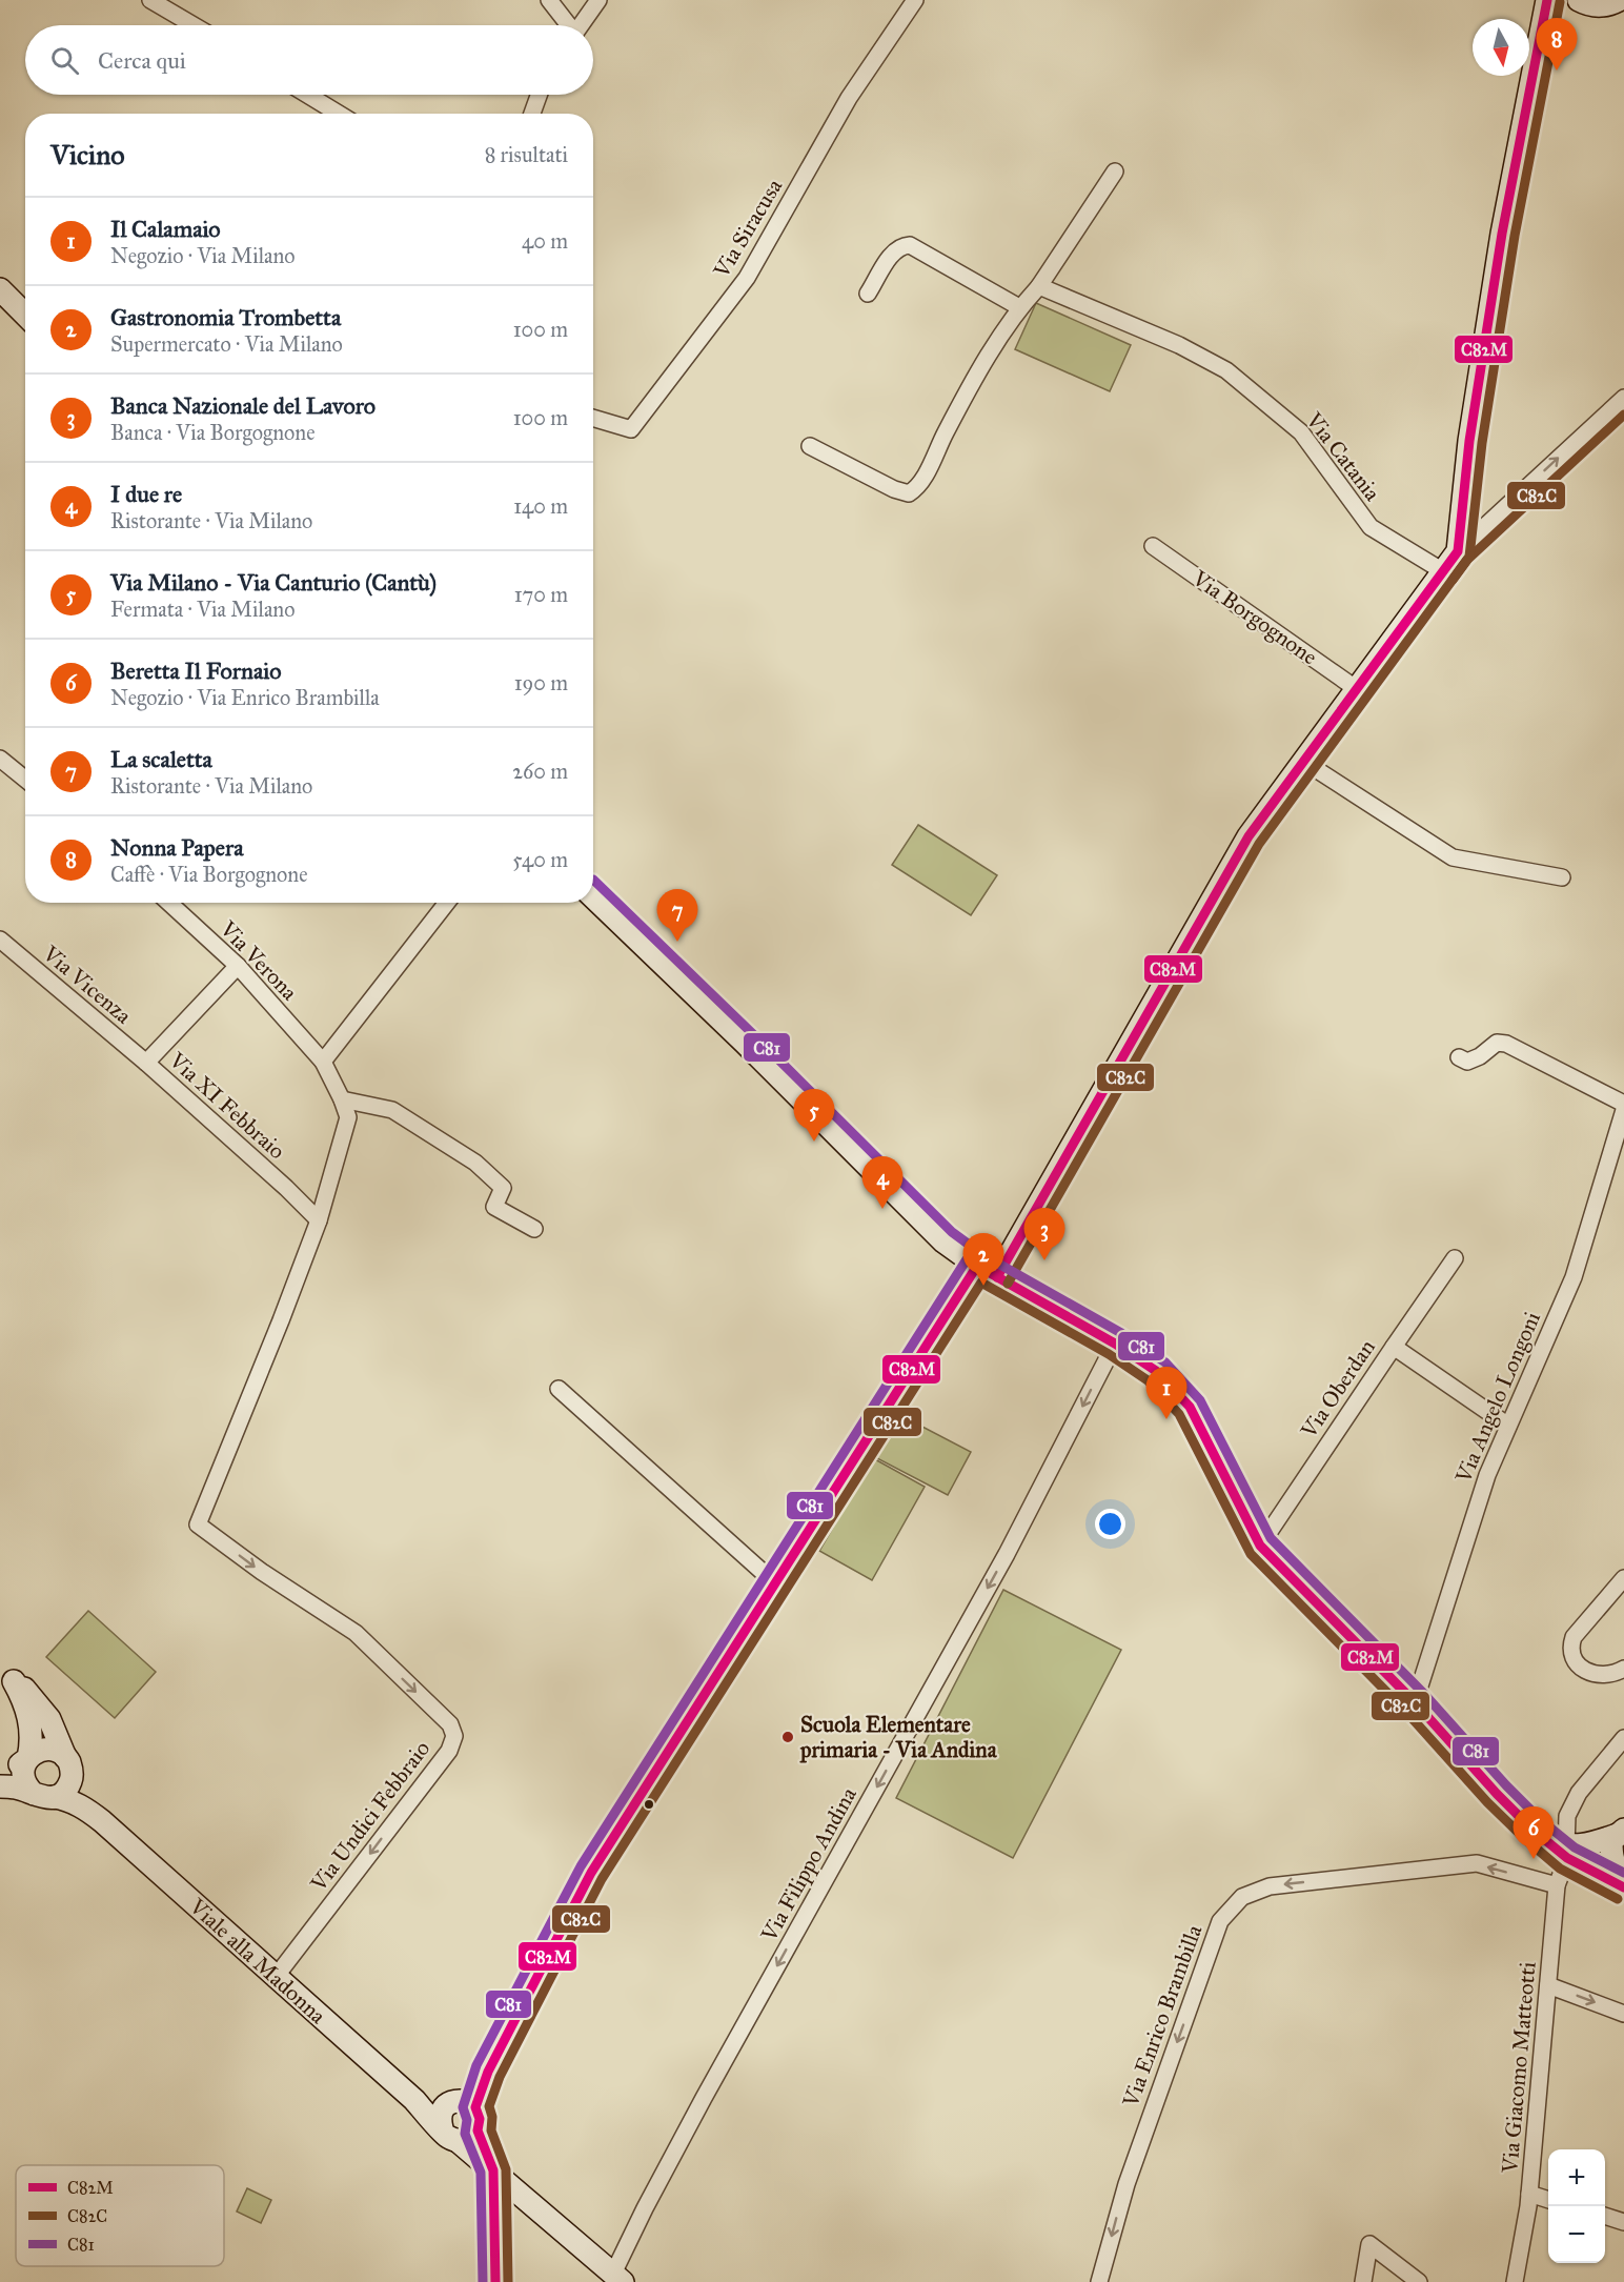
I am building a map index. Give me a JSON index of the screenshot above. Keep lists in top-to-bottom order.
{
  "streets": {
    "street": [
      "Via Siracusa",
      "Via Catania",
      "Via Borgognone",
      "Via Verona",
      "Via Vicenza",
      "Via XI Febbraio",
      "Via Oberdan",
      "Via Angelo Longoni",
      "Via Undici Febbraio",
      "Via Filippo Andina",
      "Viale alla Madonna",
      "Via Enrico Brambilla",
      "Via Giacomo Matteotti"
    ]
  },
  "crossings": [
    ["Via Verona", "Via XI Febbraio"],
    ["Via Vicenza", "Via XI Febbraio"],
    ["Via XI Febbraio", "Via Undici Febbraio"],
    ["Via Undici Febbraio", "Viale alla Madonna"],
    ["Via Filippo Andina", "Viale alla Madonna"],
    ["Via Enrico Brambilla", "Via Giacomo Matteotti"]
  ],
  "one_way": ["Via Filippo Andina", "Via Enrico Brambilla"],
  "places": ["Scuola Elementare primaria - Via Andina"],
  "lines": ["transit line C82M", "transit line C82C", "transit line C81"],
  "legend": ["C82M", "C82C", "C81"],
  "north": "bottom",
  "page": {
    "pins": [
      "8",
      "7",
      "5",
      "4",
      "3",
      "2",
      "1",
      "6"
    ],
    "search": "Cerca qui",
    "heading": ["Vicino", "8 risultati"],
    "list": [
      {
        "mark": "1",
        "name": "Il Calamaio",
        "note": "Negozio · Via Milano",
        "value": "40 m"
      },
      {
        "mark": "2",
        "name": "Gastronomia Trombetta",
        "note": "Supermercato · Via Milano",
        "value": "100 m"
      },
      {
        "mark": "3",
        "name": "Banca Nazionale del Lavoro",
        "note": "Banca · Via Borgognone",
        "value": "100 m"
      },
      {
        "mark": "4",
        "name": "I due re",
        "note": "Ristorante · Via Milano",
        "value": "140 m"
      },
      {
        "mark": "5",
        "name": "Via Milano - Via Canturio (Cantù)",
        "note": "Fermata · Via Milano",
        "value": "170 m"
      },
      {
        "mark": "6",
        "name": "Beretta Il Fornaio",
        "note": "Negozio · Via Enrico Brambilla",
        "value": "190 m"
      },
      {
        "mark": "7",
        "name": "La scaletta",
        "note": "Ristorante · Via Milano",
        "value": "260 m"
      },
      {
        "mark": "8",
        "name": "Nonna Papera",
        "note": "Caffè · Via Borgognone",
        "value": "540 m"
      }
    ],
    "map_buttons": ["+", "−"]
  }
}
